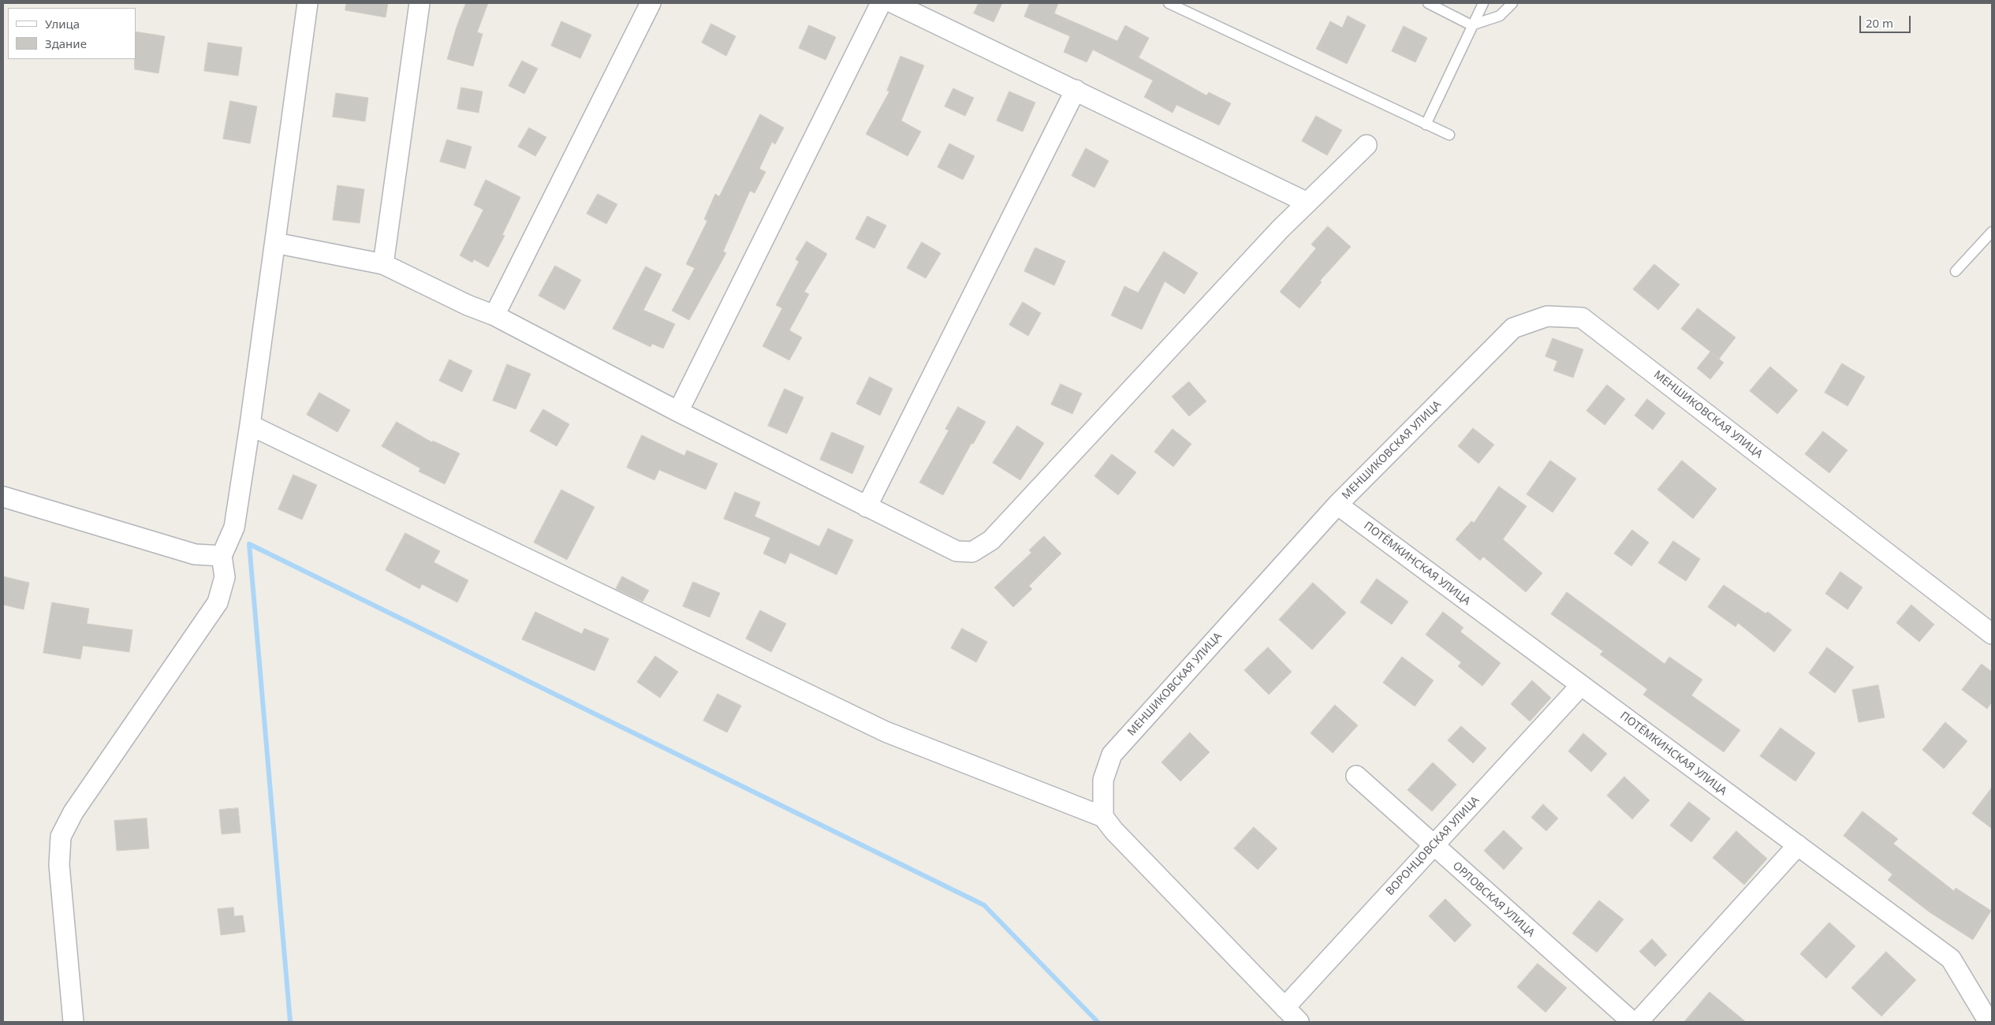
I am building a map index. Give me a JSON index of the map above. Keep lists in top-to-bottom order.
{
  "streets": {
    "street": [
      "МЕНШИКОВСКАЯ УЛИЦА",
      "ПОТЁМКИНСКАЯ УЛИЦА",
      "ВОРОНЦОВСКАЯ УЛИЦА",
      "ОРЛОВСКАЯ УЛИЦА"
    ]
  },
  "crossings": [
    ["МЕНШИКОВСКАЯ УЛИЦА", "ПОТЁМКИНСКАЯ УЛИЦА"],
    ["ПОТЁМКИНСКАЯ УЛИЦА", "ВОРОНЦОВСКАЯ УЛИЦА"],
    ["ВОРОНЦОВСКАЯ УЛИЦА", "ОРЛОВСКАЯ УЛИЦА"]
  ],
  "legend": ["Улица", "Здание"],
  "scale_bar": "20 m"
}
